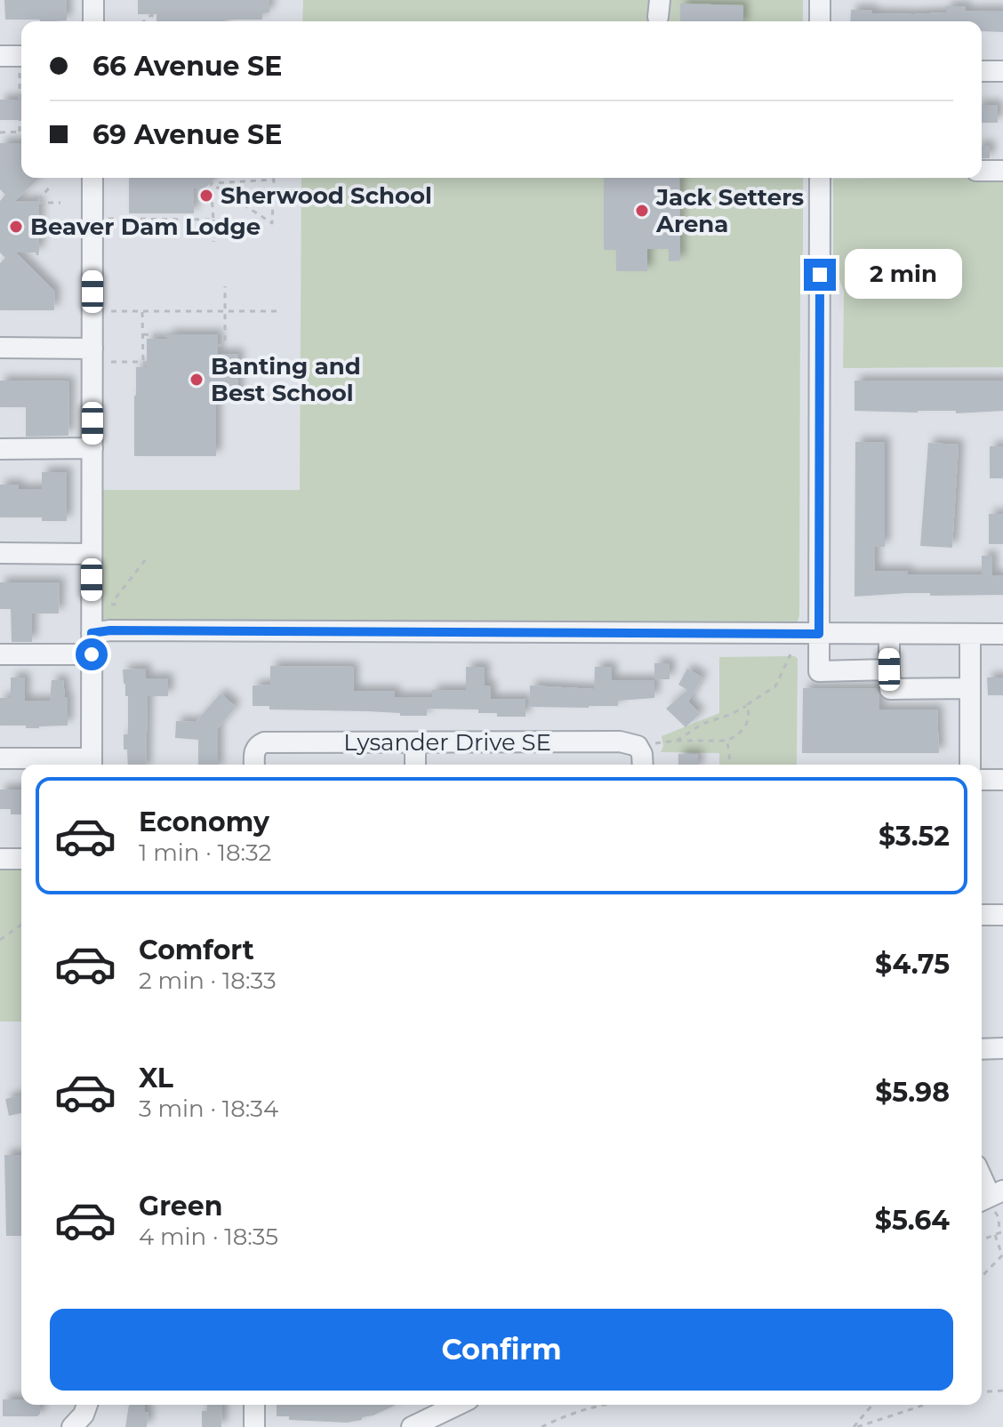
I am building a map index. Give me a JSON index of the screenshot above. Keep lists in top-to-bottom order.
{
  "streets": {
    "street": ["Lysander Drive SE"]
  },
  "places": [
    "Sherwood School",
    "Jack Setters Arena",
    "Beaver Dam Lodge",
    "Banting and Best School"
  ],
  "page": {
    "banner": ["66 Avenue SE", "69 Avenue SE"],
    "bubble": "2 min",
    "list": [
      {
        "name": "Economy",
        "note": "1 min · 18:32",
        "value": "$3.52"
      },
      {
        "name": "Comfort",
        "note": "2 min · 18:33",
        "value": "$4.75"
      },
      {
        "name": "XL",
        "note": "3 min · 18:34",
        "value": "$5.98"
      },
      {
        "name": "Green",
        "note": "4 min · 18:35",
        "value": "$5.64"
      }
    ],
    "buttons": "Confirm"
  }
}
